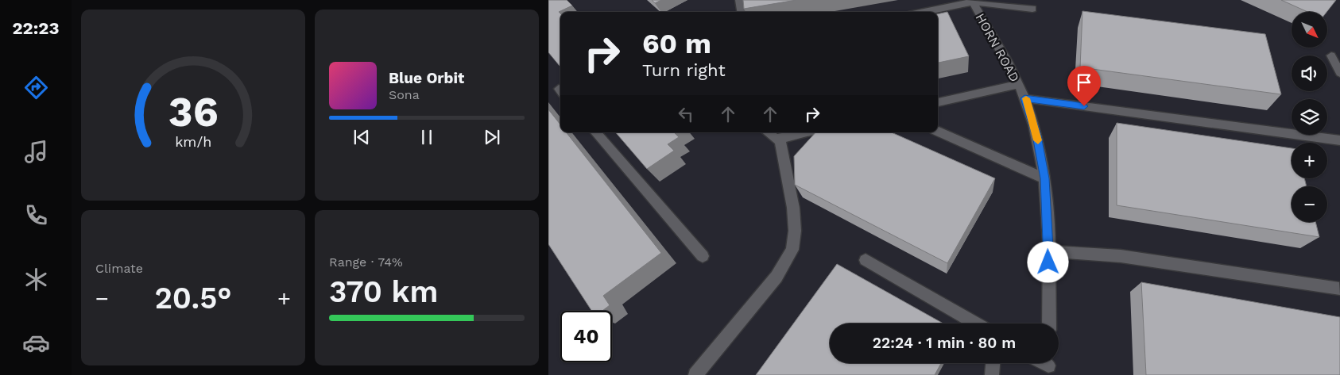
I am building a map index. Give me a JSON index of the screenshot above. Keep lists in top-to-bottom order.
{
  "streets": {
    "street": ["HORN ROAD"]
  },
  "north": "bottom right",
  "page": {
    "tabs": "22:23",
    "map_buttons": ["+", "−"],
    "turn": ["60 m", "Turn right"],
    "song": ["Blue Orbit", "Sona"],
    "tile": [
      "Climate",
      ["Range · 74%", "370 km"]
    ],
    "heat": ["−", "20.5°", "+"],
    "limit": "40",
    "trip": "22:24 · 1 min · 80 m",
    "gauge": ["36", "km/h"]
  }
}
